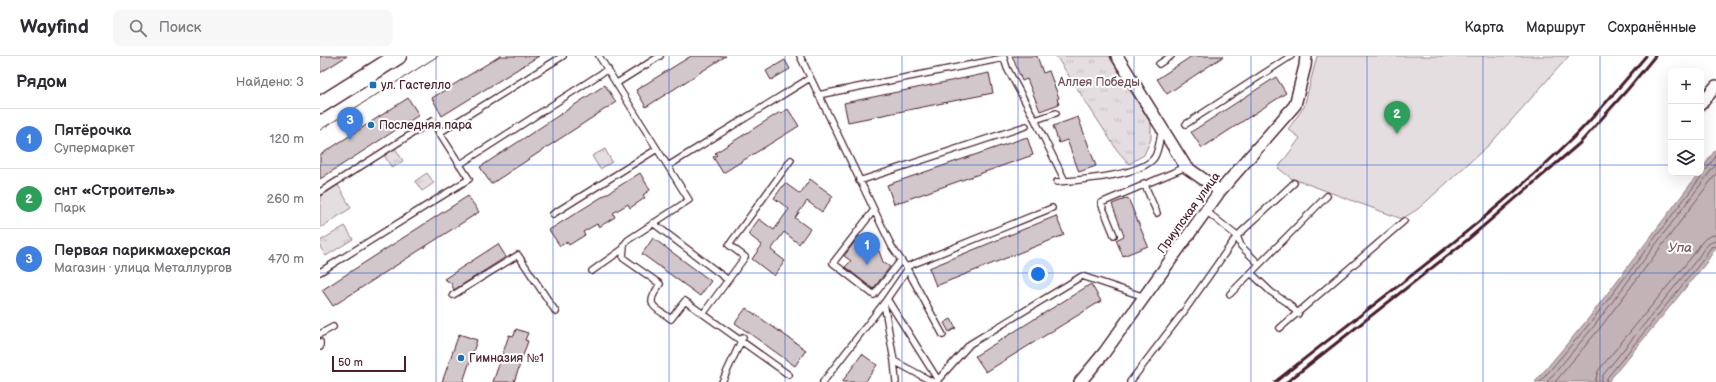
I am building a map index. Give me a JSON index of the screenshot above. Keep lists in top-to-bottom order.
{
  "streets": {
    "street": ["Приупская улица"]
  },
  "water": ["Упа"],
  "parks": ["Аллея Победы"],
  "places": {
    "transit": ["ул. Гастелло"],
    "other": ["Последняя пара", "Гимназия №1"]
  },
  "scale_bar": "50 m",
  "page": {
    "header": "Wayfind",
    "search": "Поиск",
    "nav": ["Карта", "Маршрут", "Сохранённые"],
    "heading": ["Рядом", "Найдено: 3"],
    "map_buttons": ["+", "−"],
    "pins": ["2", "3", "1"],
    "list": [
      {
        "mark": "1",
        "name": "Пятёрочка",
        "note": "Супермаркет",
        "value": "120 m"
      },
      {
        "mark": "2",
        "name": "снт «Строитель»",
        "note": "Парк",
        "value": "260 m"
      },
      {
        "mark": "3",
        "name": "Первая парикмахерская",
        "note": "Магазин · улица Металлургов",
        "value": "470 m"
      }
    ],
    "scale": "50 m"
  }
}
